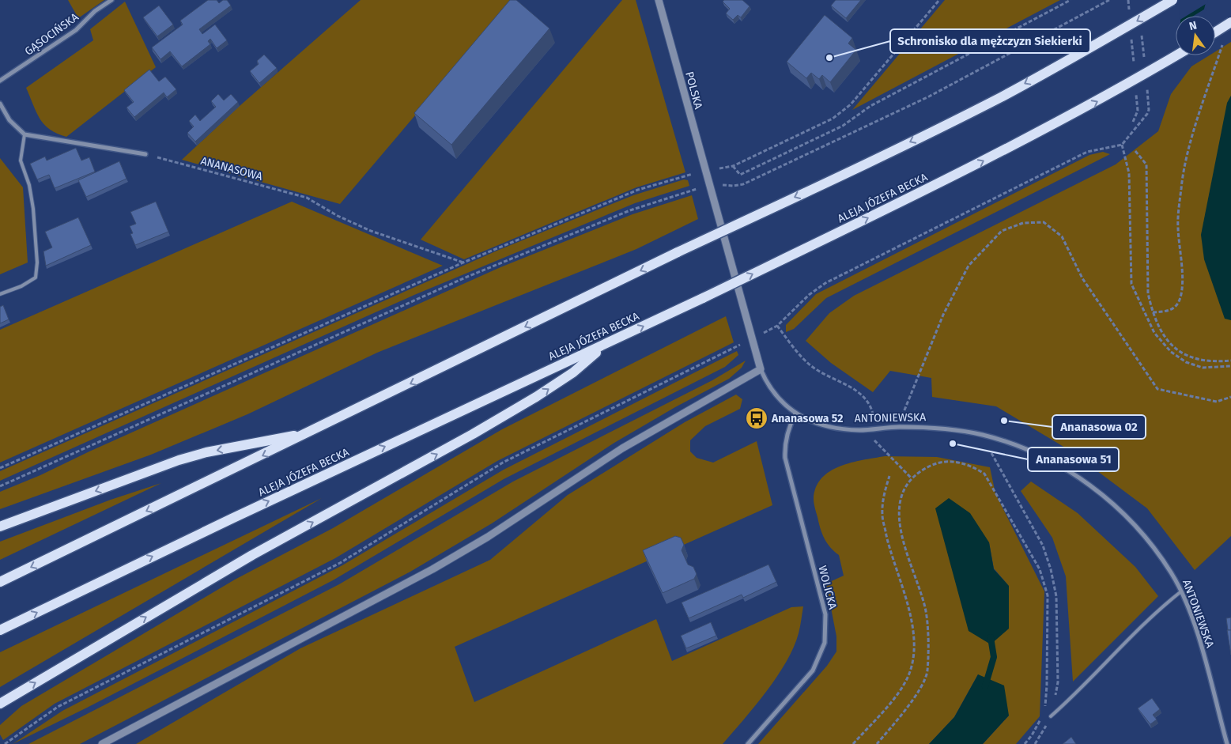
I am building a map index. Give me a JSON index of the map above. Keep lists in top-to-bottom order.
{
  "streets": {
    "main road": ["ALEJA JÓZEFA BECKA"],
    "street": [
      "GĄSOCIŃSKA",
      "POLSKA",
      "ANTONIEWSKA",
      "WOLICKA"
    ],
    "path": ["ANANASOWA"]
  },
  "crossings": [
    ["POLSKA", "ANTONIEWSKA"],
    ["ANTONIEWSKA", "WOLICKA"]
  ],
  "places": {
    "other": ["Schronisko dla mężczyzn Siekierki", "Ananasowa 02", "Ananasowa 51"],
    "bus stop": ["Ananasowa 52"]
  },
  "north": "top"
}
